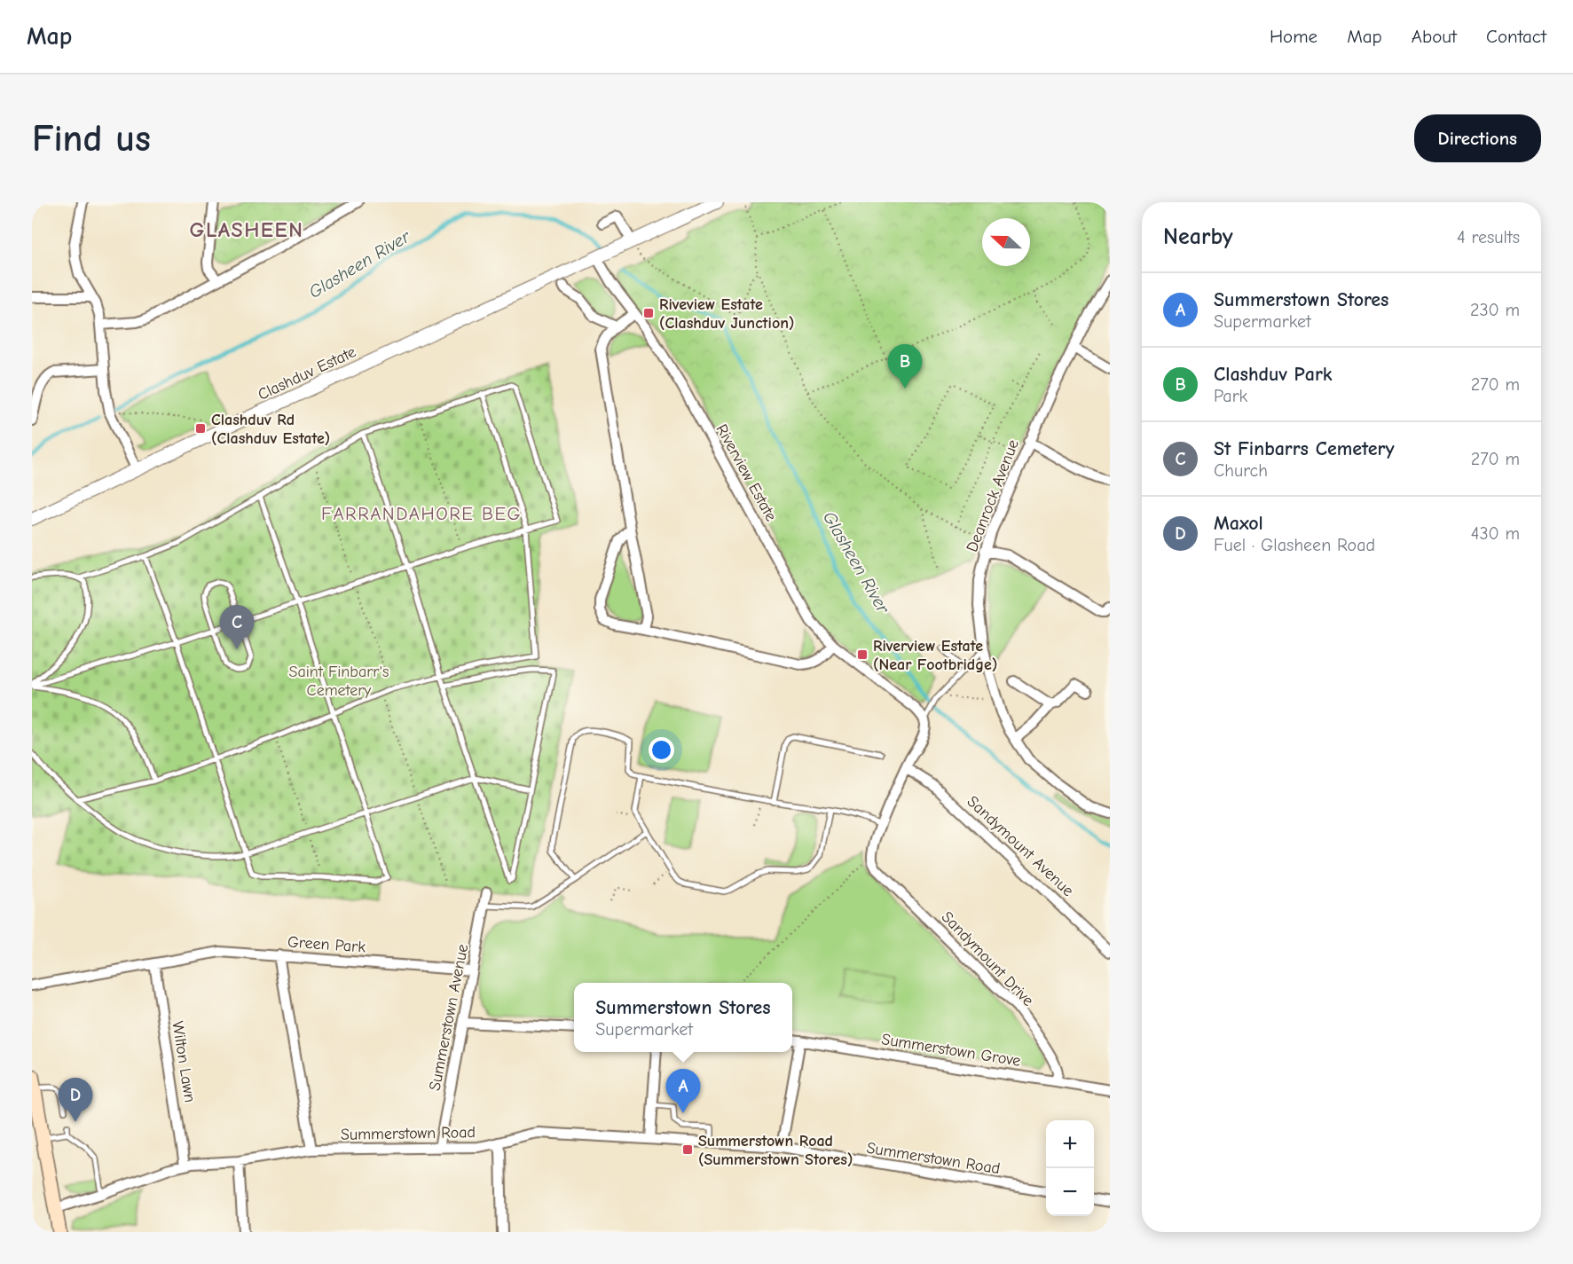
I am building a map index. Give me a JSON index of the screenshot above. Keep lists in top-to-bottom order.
{
  "streets": {
    "street": [
      "Clashduv Estate",
      "Riverview Estate",
      "Deanrock Avenue",
      "Sandymount Avenue",
      "Green Park",
      "Sandymount Drive",
      "Summerstown Avenue",
      "Summerstown Grove",
      "Wilton Lawn",
      "Summerstown Road"
    ]
  },
  "crossings": [
    ["Clashduv Estate", "Riverview Estate"],
    ["Green Park", "Summerstown Avenue"],
    ["Green Park", "Summerstown Road"],
    ["Sandymount Drive", "Summerstown Grove"],
    ["Summerstown Avenue", "Summerstown Road"],
    ["Wilton Lawn", "Summerstown Road"]
  ],
  "districts": ["GLASHEEN", "FARRANDAHORE BEG"],
  "water": ["Glasheen River"],
  "parks": ["Saint Finbarr's Cemetery"],
  "places": {
    "transit": [
      "Riveview Estate (Clashduv Junction)",
      "Clashduv Rd (Clashduv Estate)",
      "Riverview Estate (Near Footbridge)",
      "Summerstown Road (Summerstown Stores)"
    ]
  },
  "north": "left",
  "page": {
    "header": "Map",
    "nav": [
      "Home",
      "Map",
      "About",
      "Contact"
    ],
    "buttons": "Directions",
    "title": "Find us",
    "heading": ["Nearby", "4 results"],
    "list": [
      {
        "mark": "A",
        "name": "Summerstown Stores",
        "note": "Supermarket",
        "value": "230 m"
      },
      {
        "mark": "B",
        "name": "Clashduv Park",
        "note": "Park",
        "value": "270 m"
      },
      {
        "mark": "C",
        "name": "St Finbarrs Cemetery",
        "note": "Church",
        "value": "270 m"
      },
      {
        "mark": "D",
        "name": "Maxol",
        "note": "Fuel · Glasheen Road",
        "value": "430 m"
      }
    ],
    "pins": [
      "B",
      "C",
      "A",
      "D"
    ],
    "popup": ["Summerstown Stores", "Supermarket"],
    "map_buttons": ["+", "−"]
  }
}
